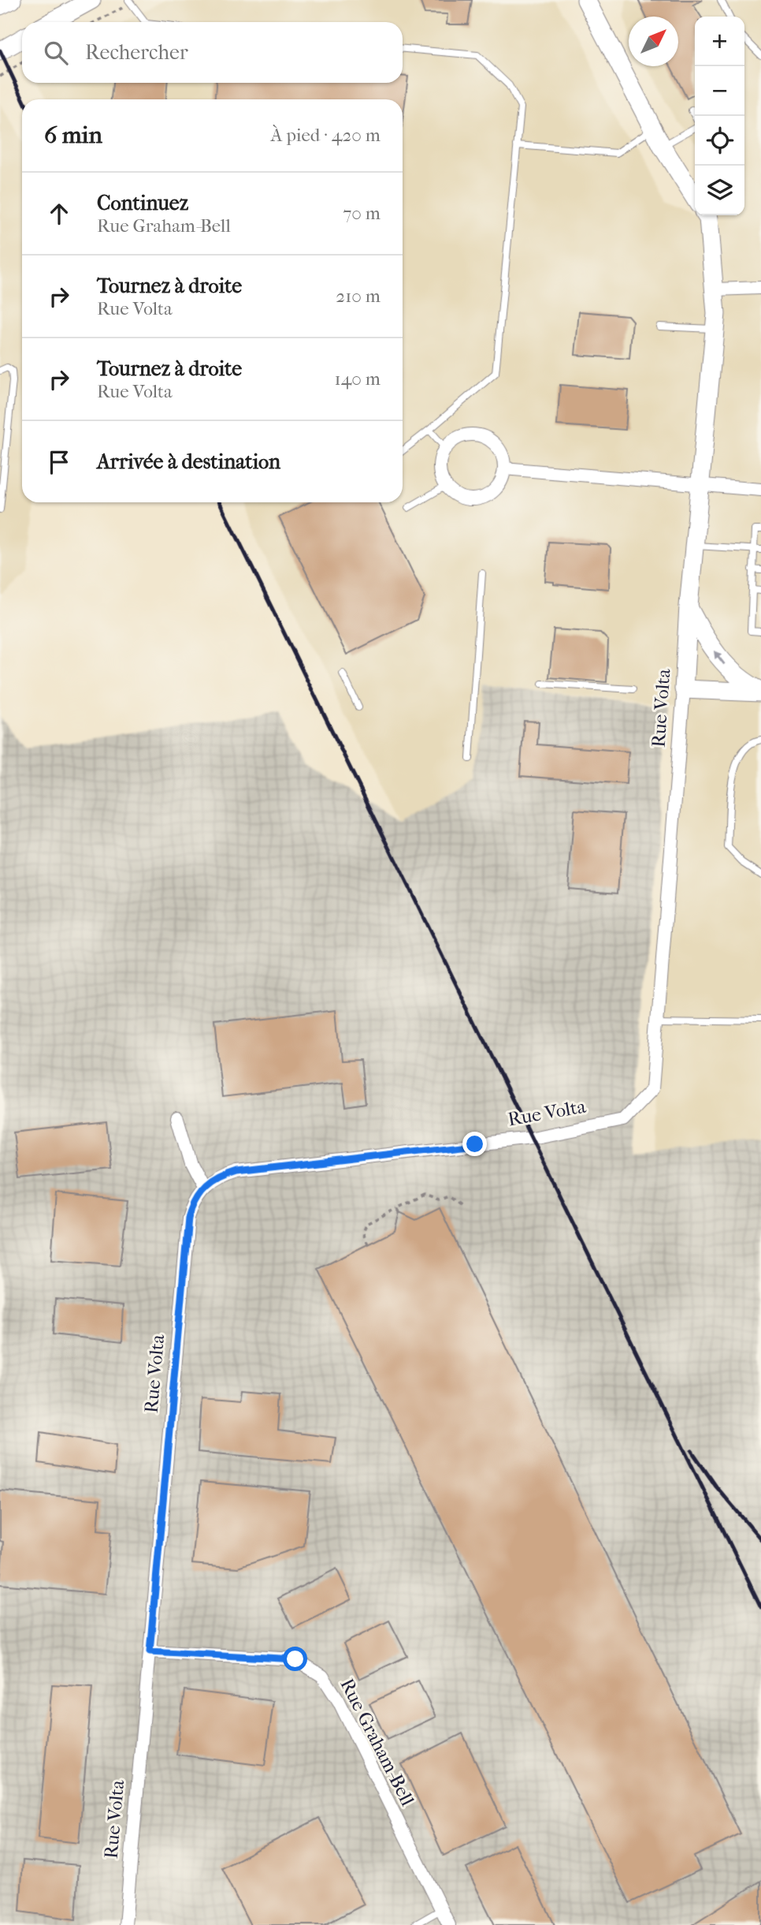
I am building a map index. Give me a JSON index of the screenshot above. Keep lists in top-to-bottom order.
{
  "streets": {
    "street": ["Rue Volta", "Rue Graham-Bell"]
  },
  "crossings": [
    ["Rue Volta", "Rue Graham-Bell"]
  ],
  "north": "top right",
  "page": {
    "map_buttons": ["+", "−"],
    "search": "Rechercher",
    "heading": ["6 min", "À pied · 420 m"],
    "list": [
      ["Continuez", "Rue Graham-Bell", "70 m"],
      ["Tournez à droite", "Rue Volta", "210 m"],
      ["Tournez à droite", "Rue Volta", "140 m"],
      "Arrivée à destination"
    ]
  }
}
